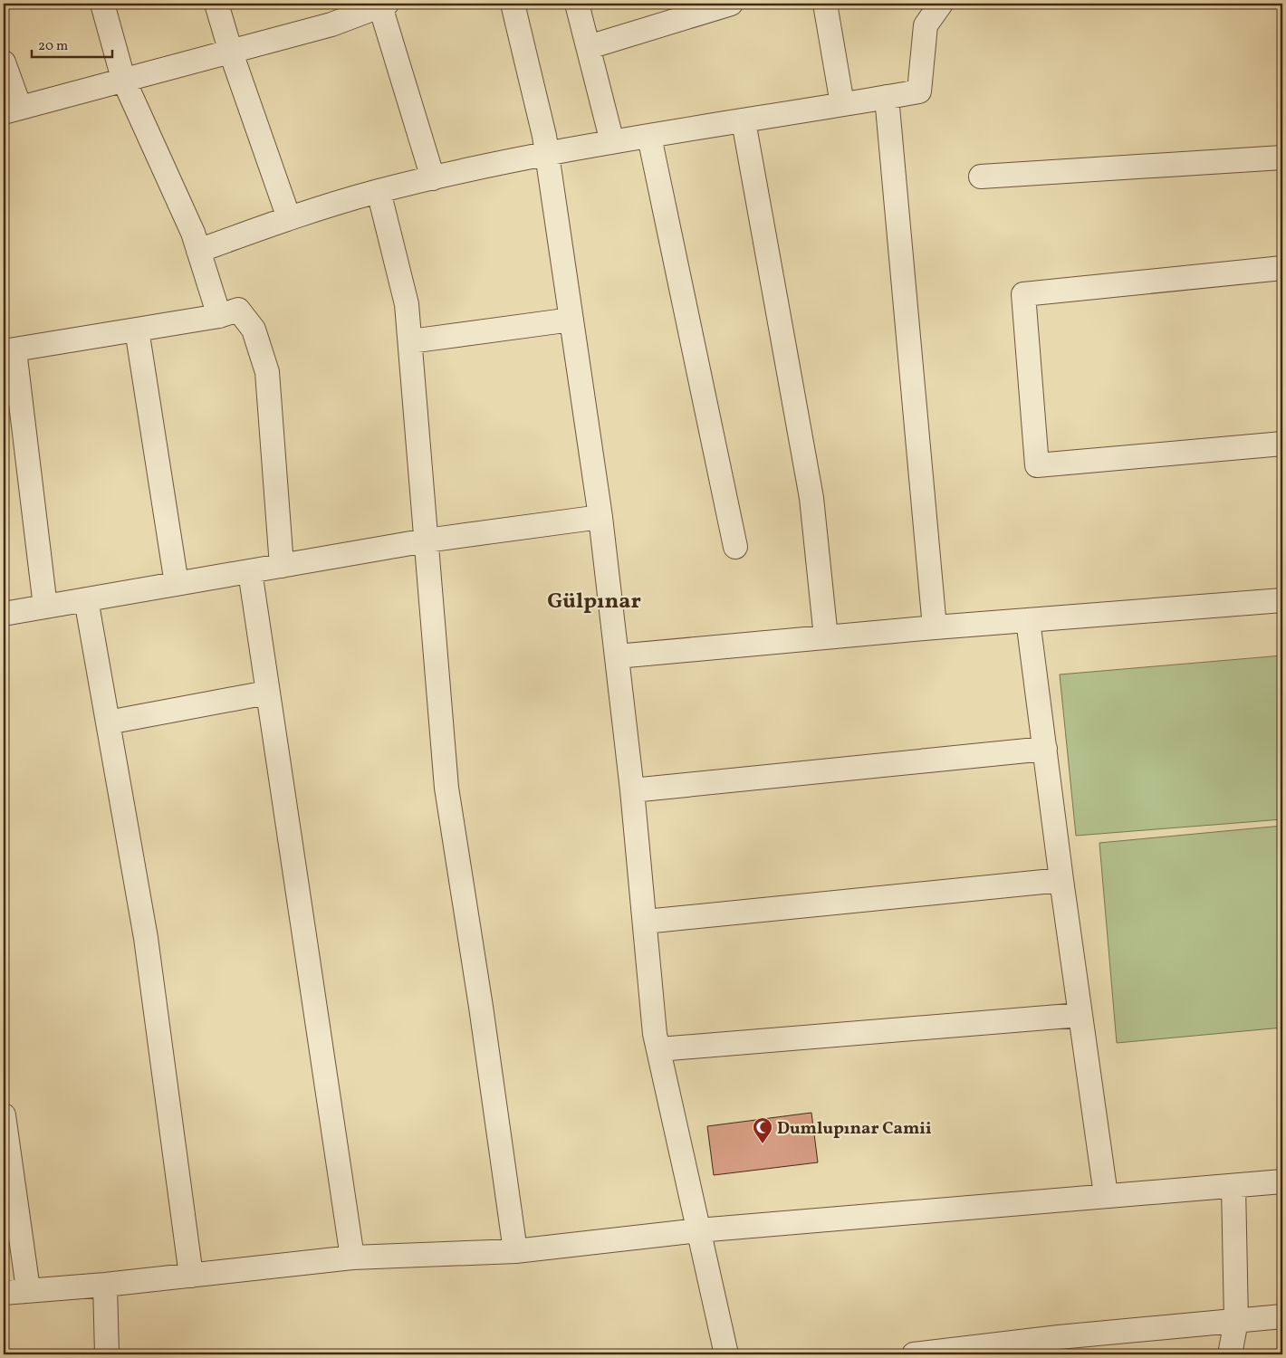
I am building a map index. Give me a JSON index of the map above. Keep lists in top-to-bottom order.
{
  "districts": ["Gülpınar"],
  "places": {
    "mosque": ["Dumlupınar Camii"]
  },
  "scale_bar": "20 m"
}
